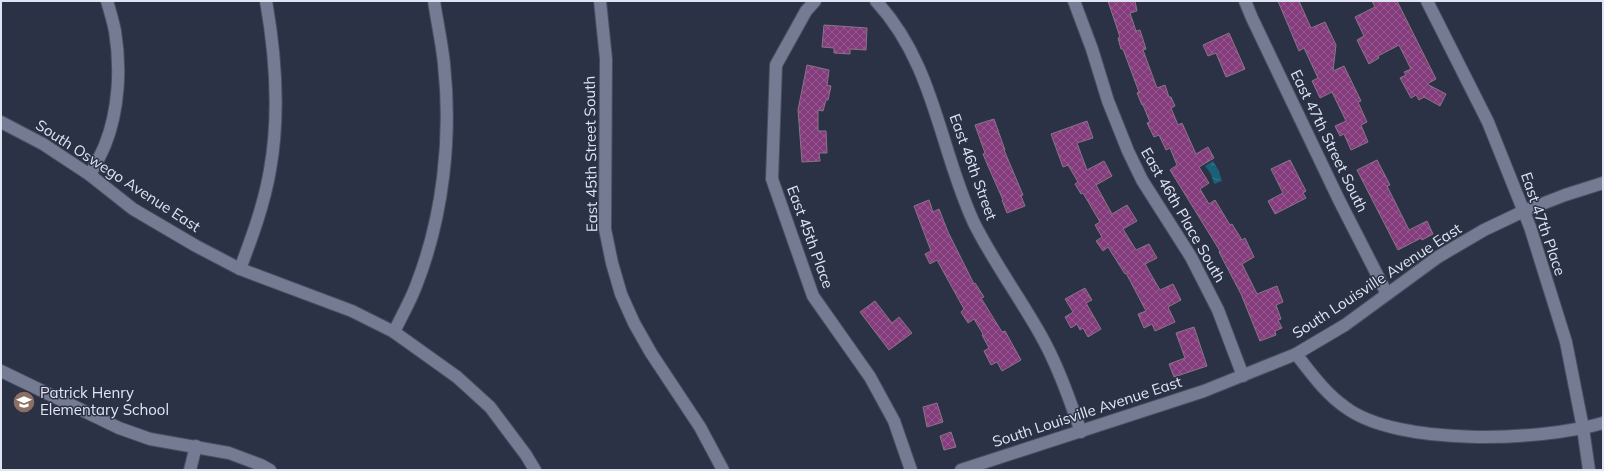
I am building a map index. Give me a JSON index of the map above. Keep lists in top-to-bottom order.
{
  "streets": {
    "street": [
      "East 47th Street South",
      "East 45th Street South",
      "East 46th Street",
      "South Oswego Avenue East",
      "East 46th Place South",
      "East 47th Place",
      "East 45th Place",
      "South Louisville Avenue East"
    ]
  },
  "crossings": [
    ["East 47th Street South", "South Louisville Avenue East"],
    ["East 46th Street", "South Louisville Avenue East"],
    ["East 46th Place South", "South Louisville Avenue East"],
    ["East 47th Place", "South Louisville Avenue East"]
  ],
  "places": {
    "school or university": ["Patrick Henry Elementary School"]
  }
}
